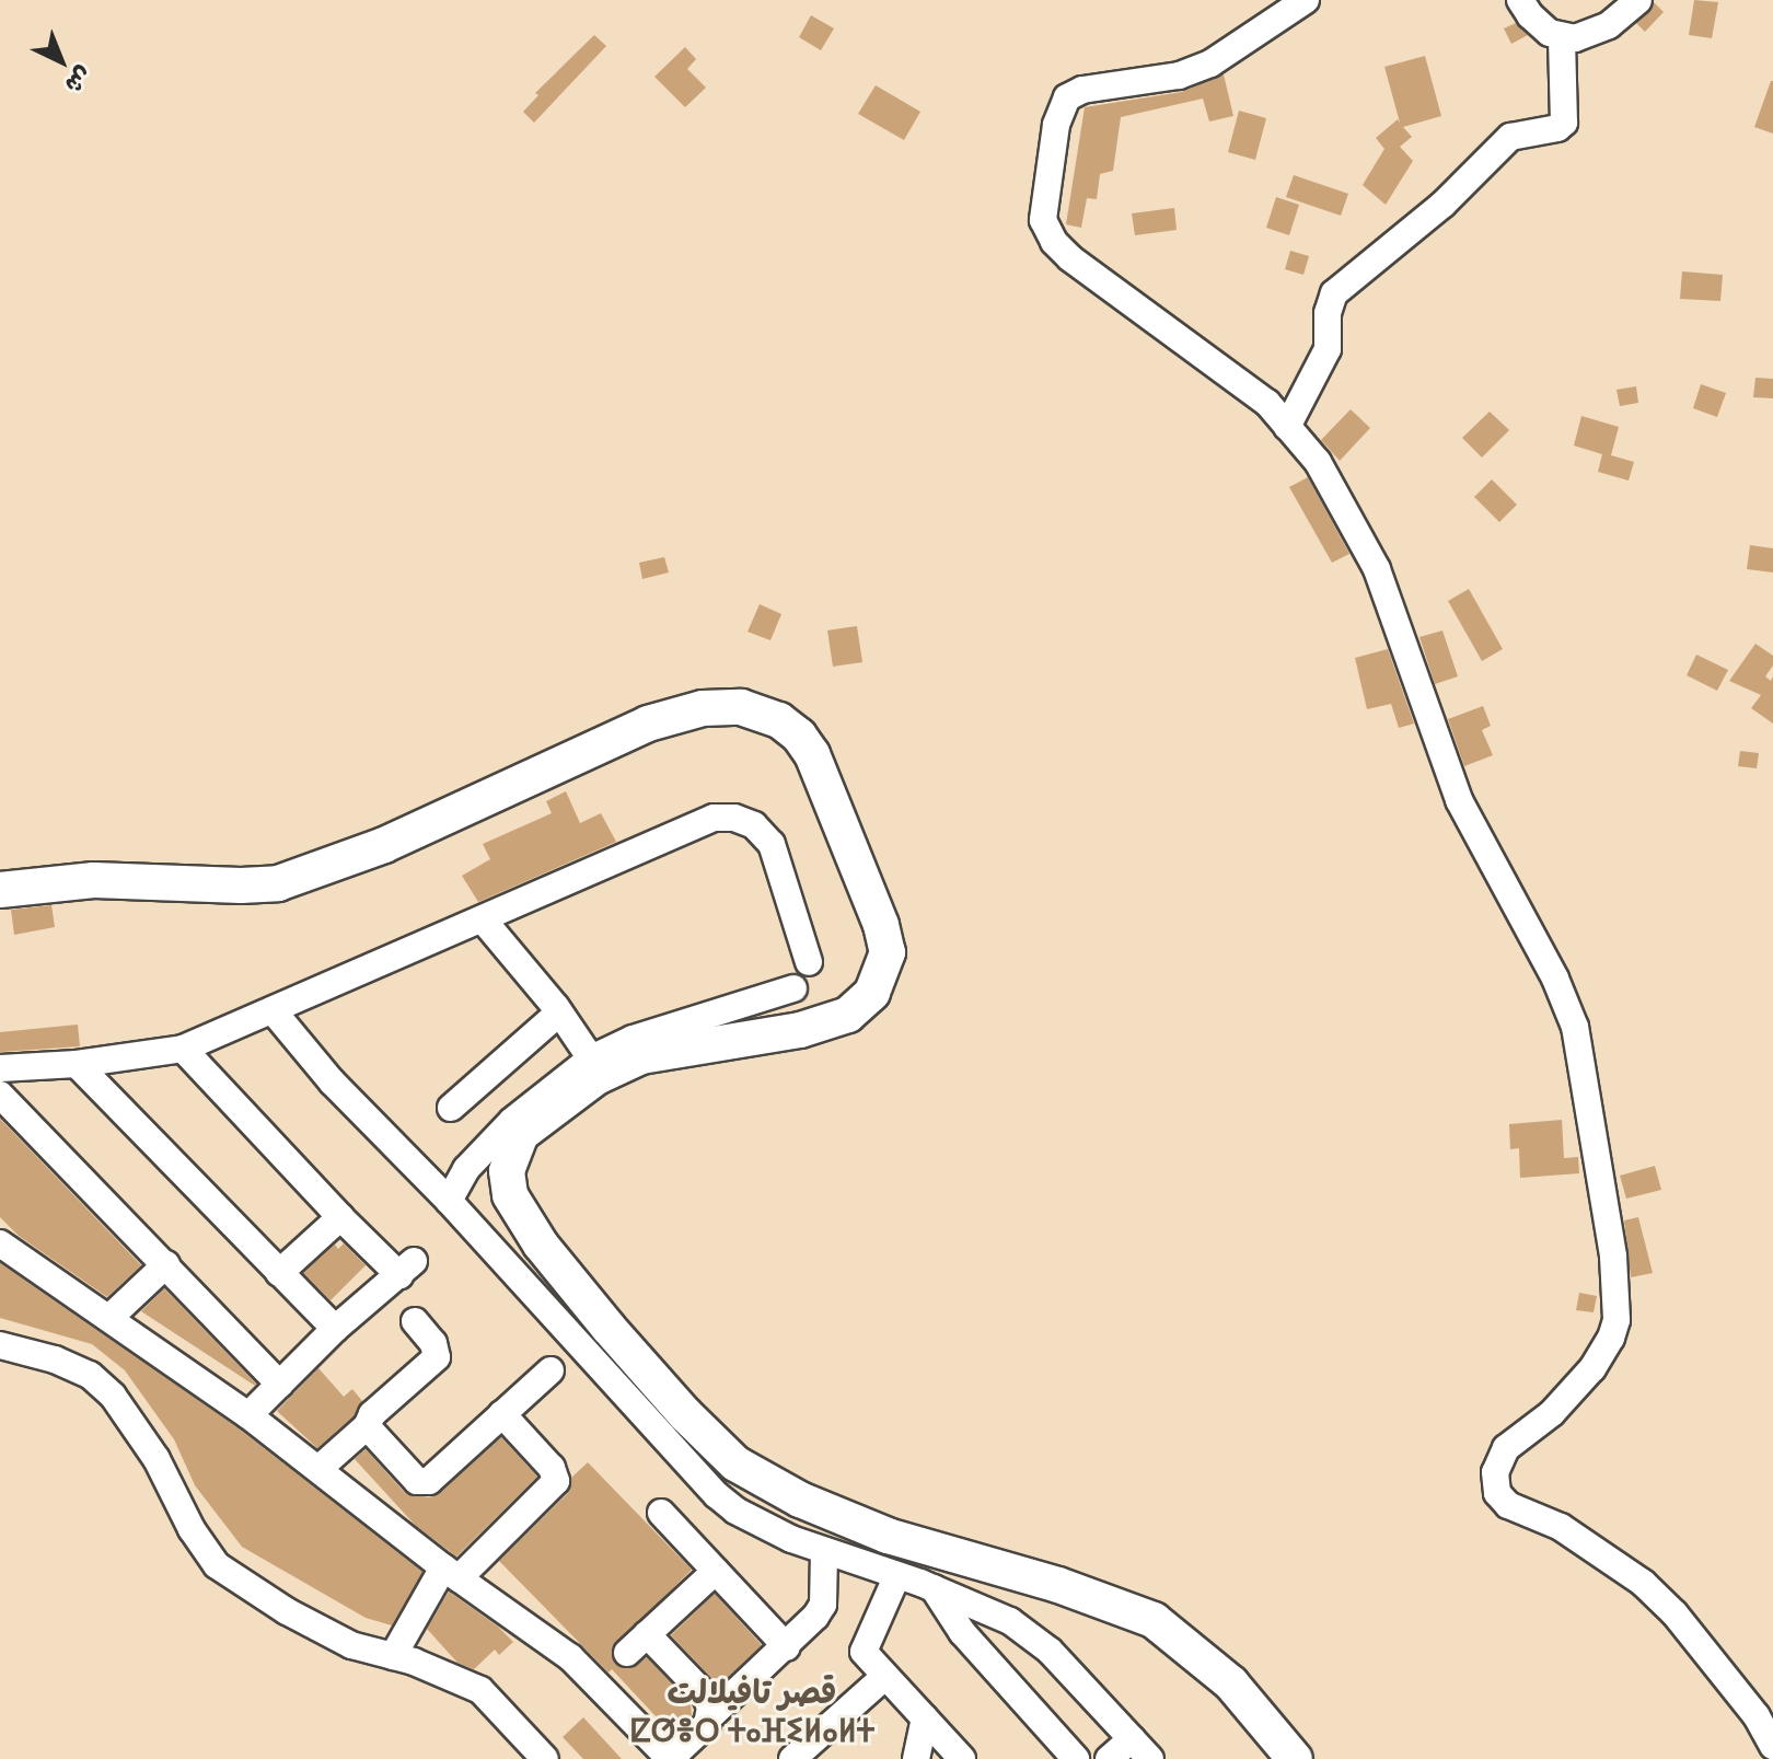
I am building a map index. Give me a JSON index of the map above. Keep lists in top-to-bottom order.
{
  "districts": ["قصر تافيلالت ⵇⵚⴻⵔ ⵜⴰⴼⵉⵍⴰⵍⵜ"],
  "north": "bottom right"
}
